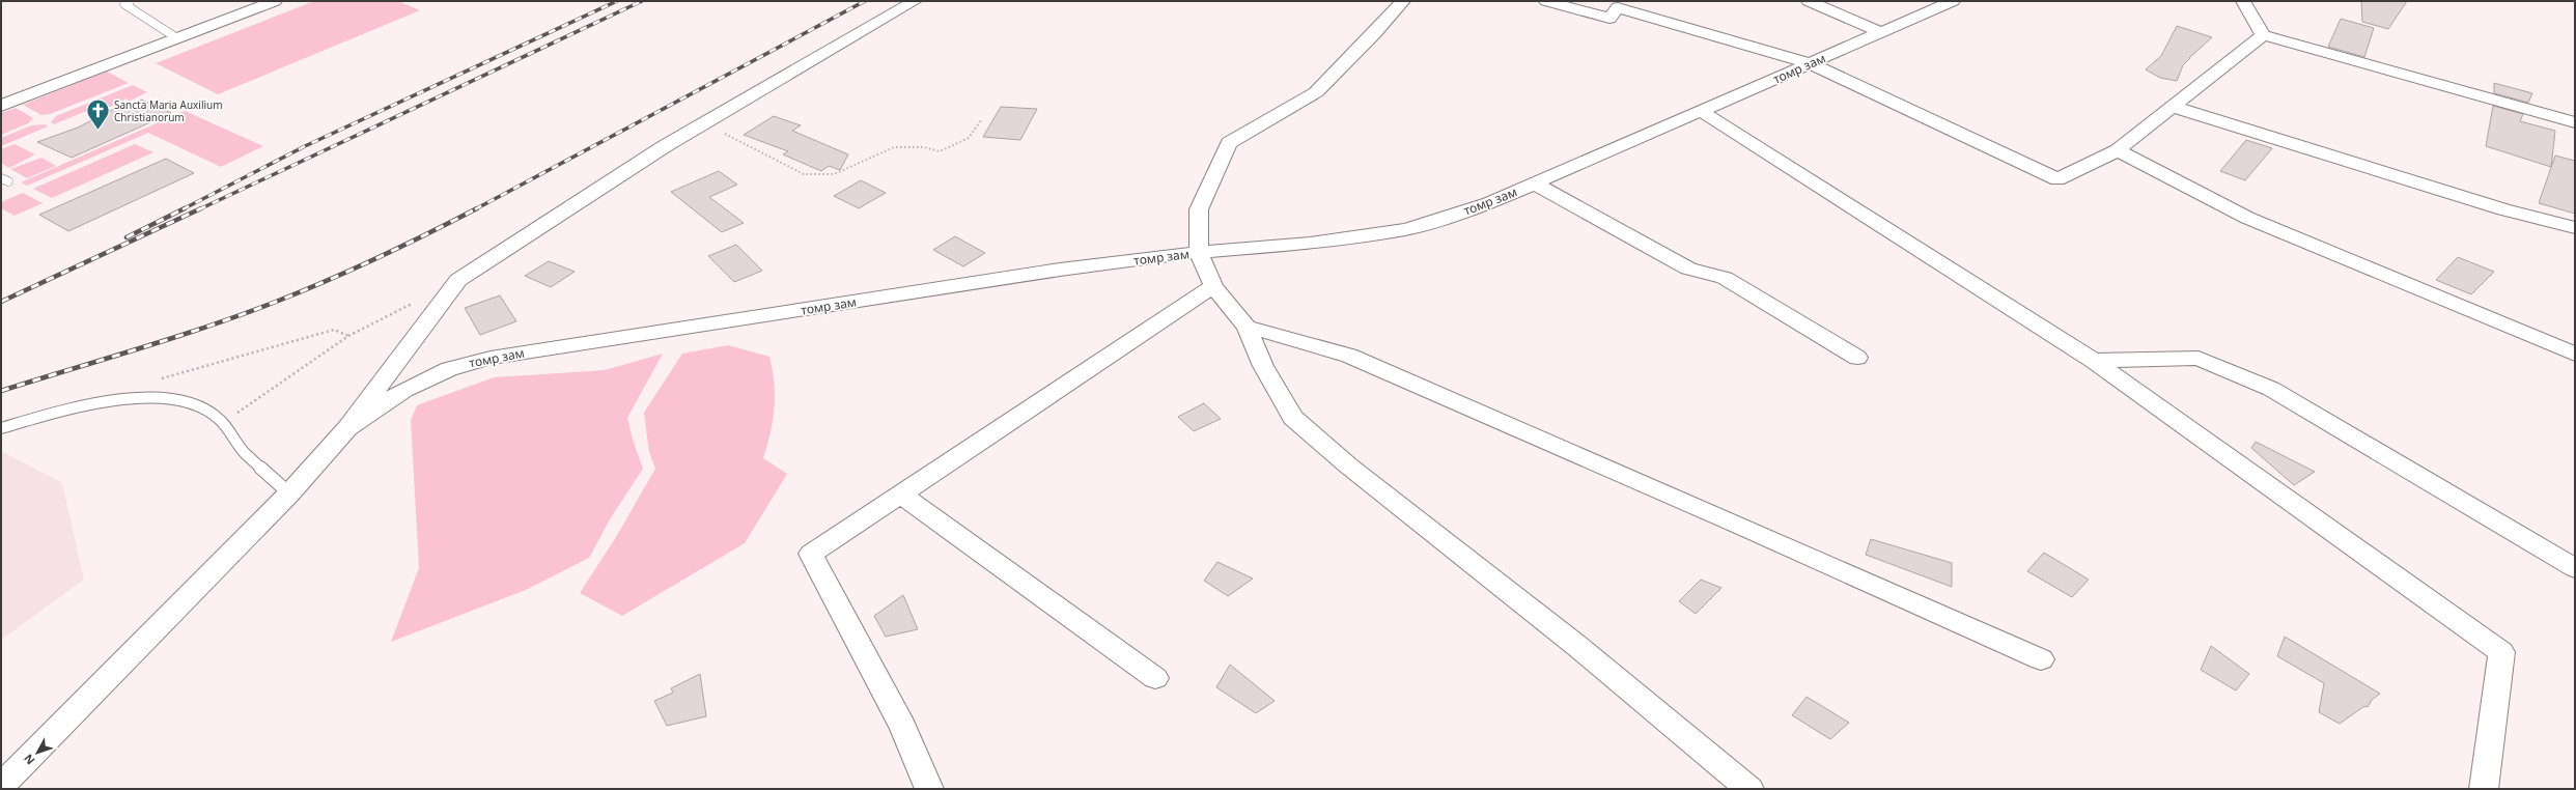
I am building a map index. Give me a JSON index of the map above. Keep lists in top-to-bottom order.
{
  "streets": {
    "street": ["томр зам"]
  },
  "places": {
    "church": ["Sancta Maria Auxilium Christianorum"]
  },
  "north": "bottom left"
}
